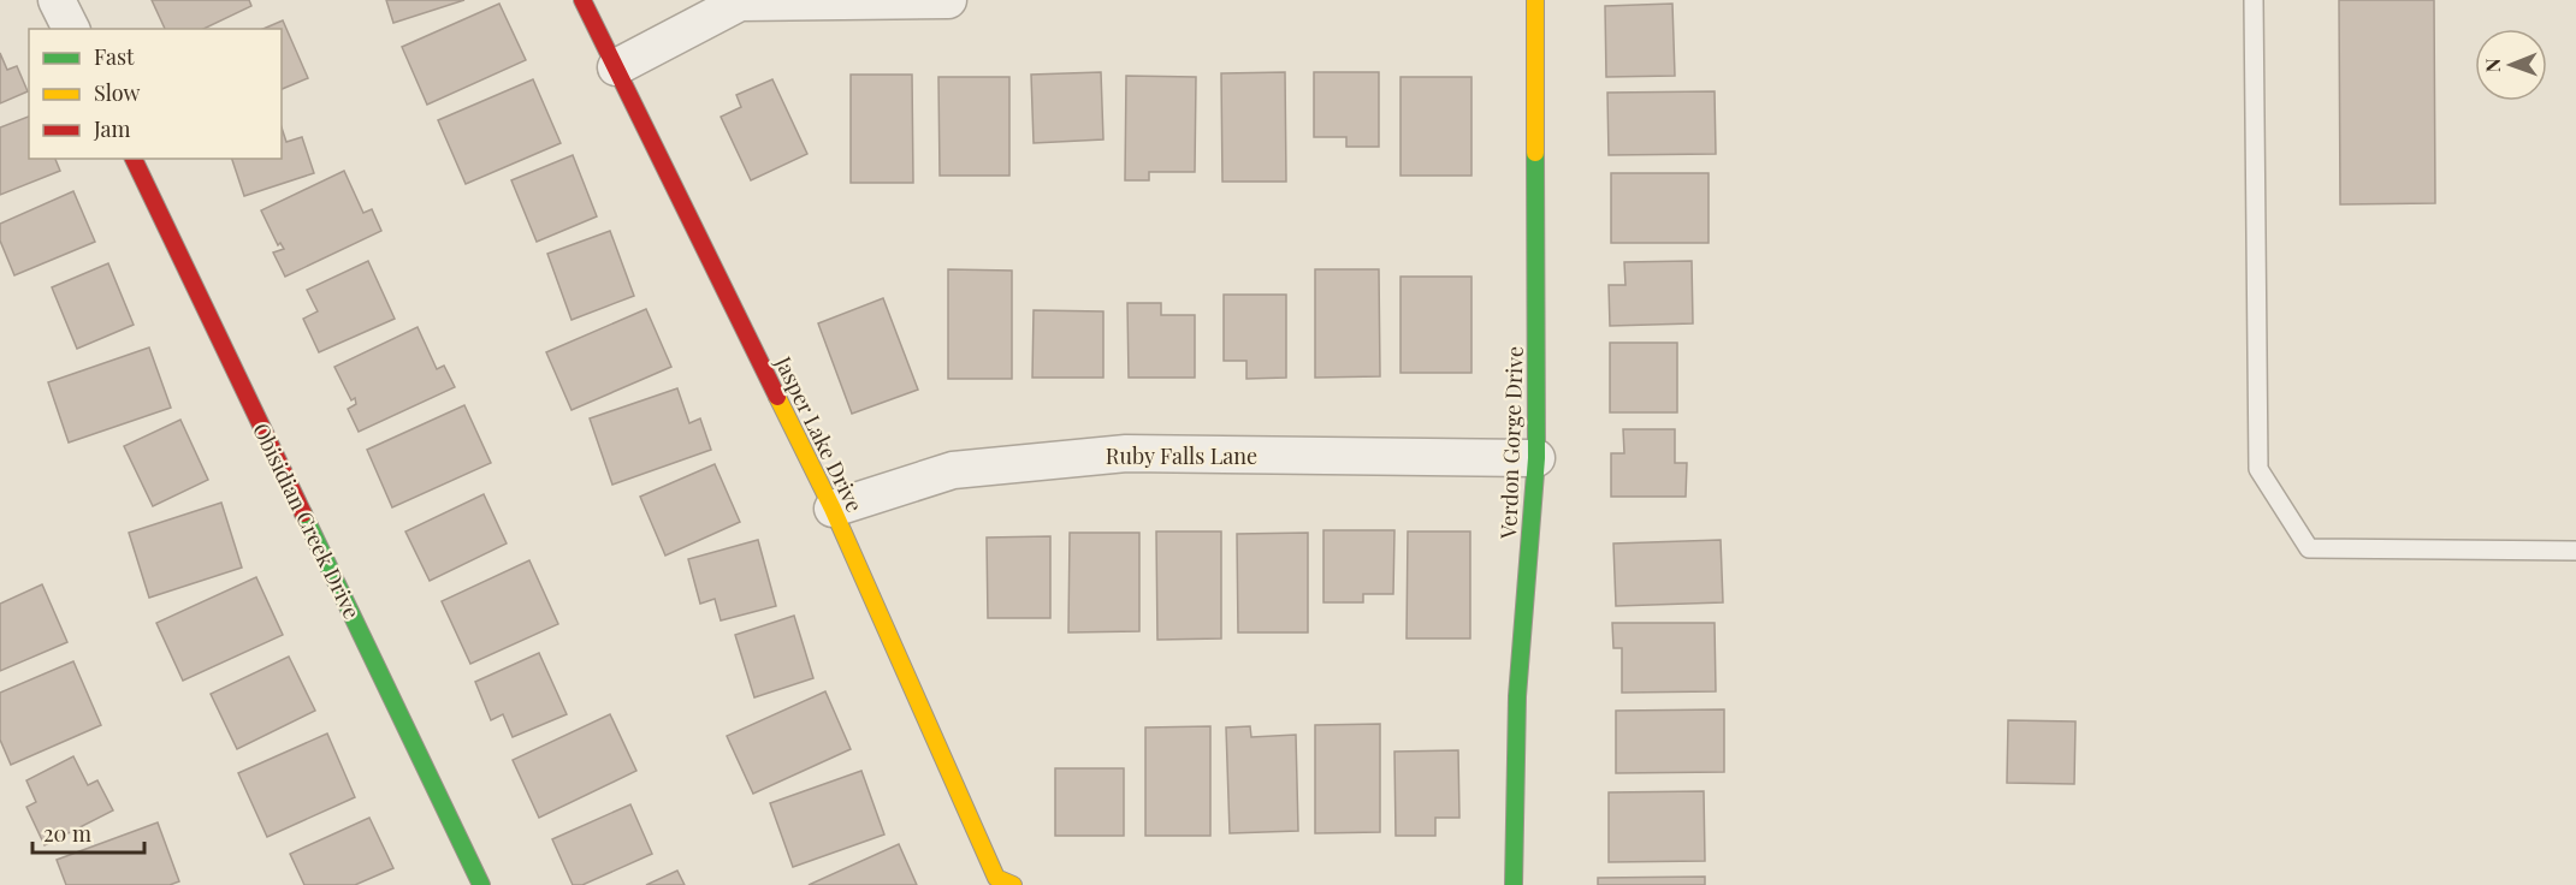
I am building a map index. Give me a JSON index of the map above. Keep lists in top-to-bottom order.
{
  "streets": {
    "street": [
      "Jasper Lake Drive",
      "Verdon Gorge Drive",
      "Ruby Falls Lane",
      "Obisidian Creek Drive"
    ]
  },
  "crossings": [
    ["Jasper Lake Drive", "Ruby Falls Lane"],
    ["Verdon Gorge Drive", "Ruby Falls Lane"]
  ],
  "legend": ["Fast", "Slow", "Jam"],
  "scale_bar": "20 m",
  "north": "left"
}
